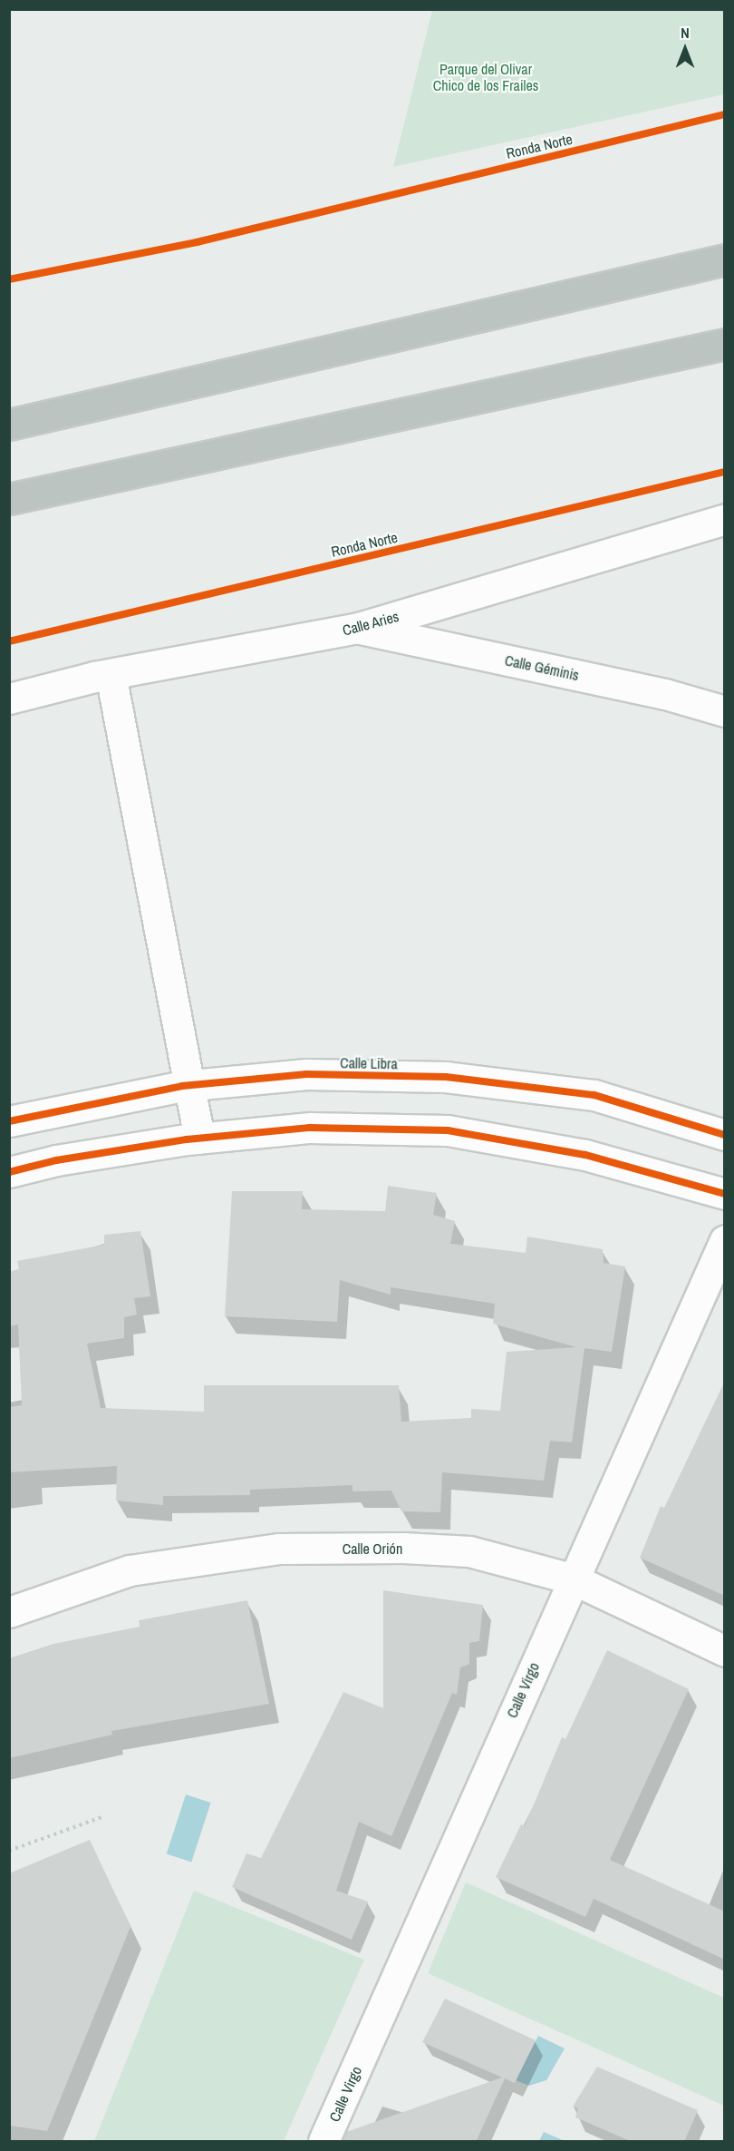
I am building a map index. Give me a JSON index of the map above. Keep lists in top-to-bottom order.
{
  "streets": {
    "street": [
      "Calle Aries",
      "Calle Géminis",
      "Calle Libra",
      "Calle Orión",
      "Calle Virgo"
    ],
    "cycle path": ["Ronda Norte"]
  },
  "crossings": [
    ["Calle Aries", "Calle Géminis"],
    ["Calle Orión", "Calle Virgo"]
  ],
  "parks": ["Parque del Olivar Chico de los Frailes"],
  "north": "top"
}
